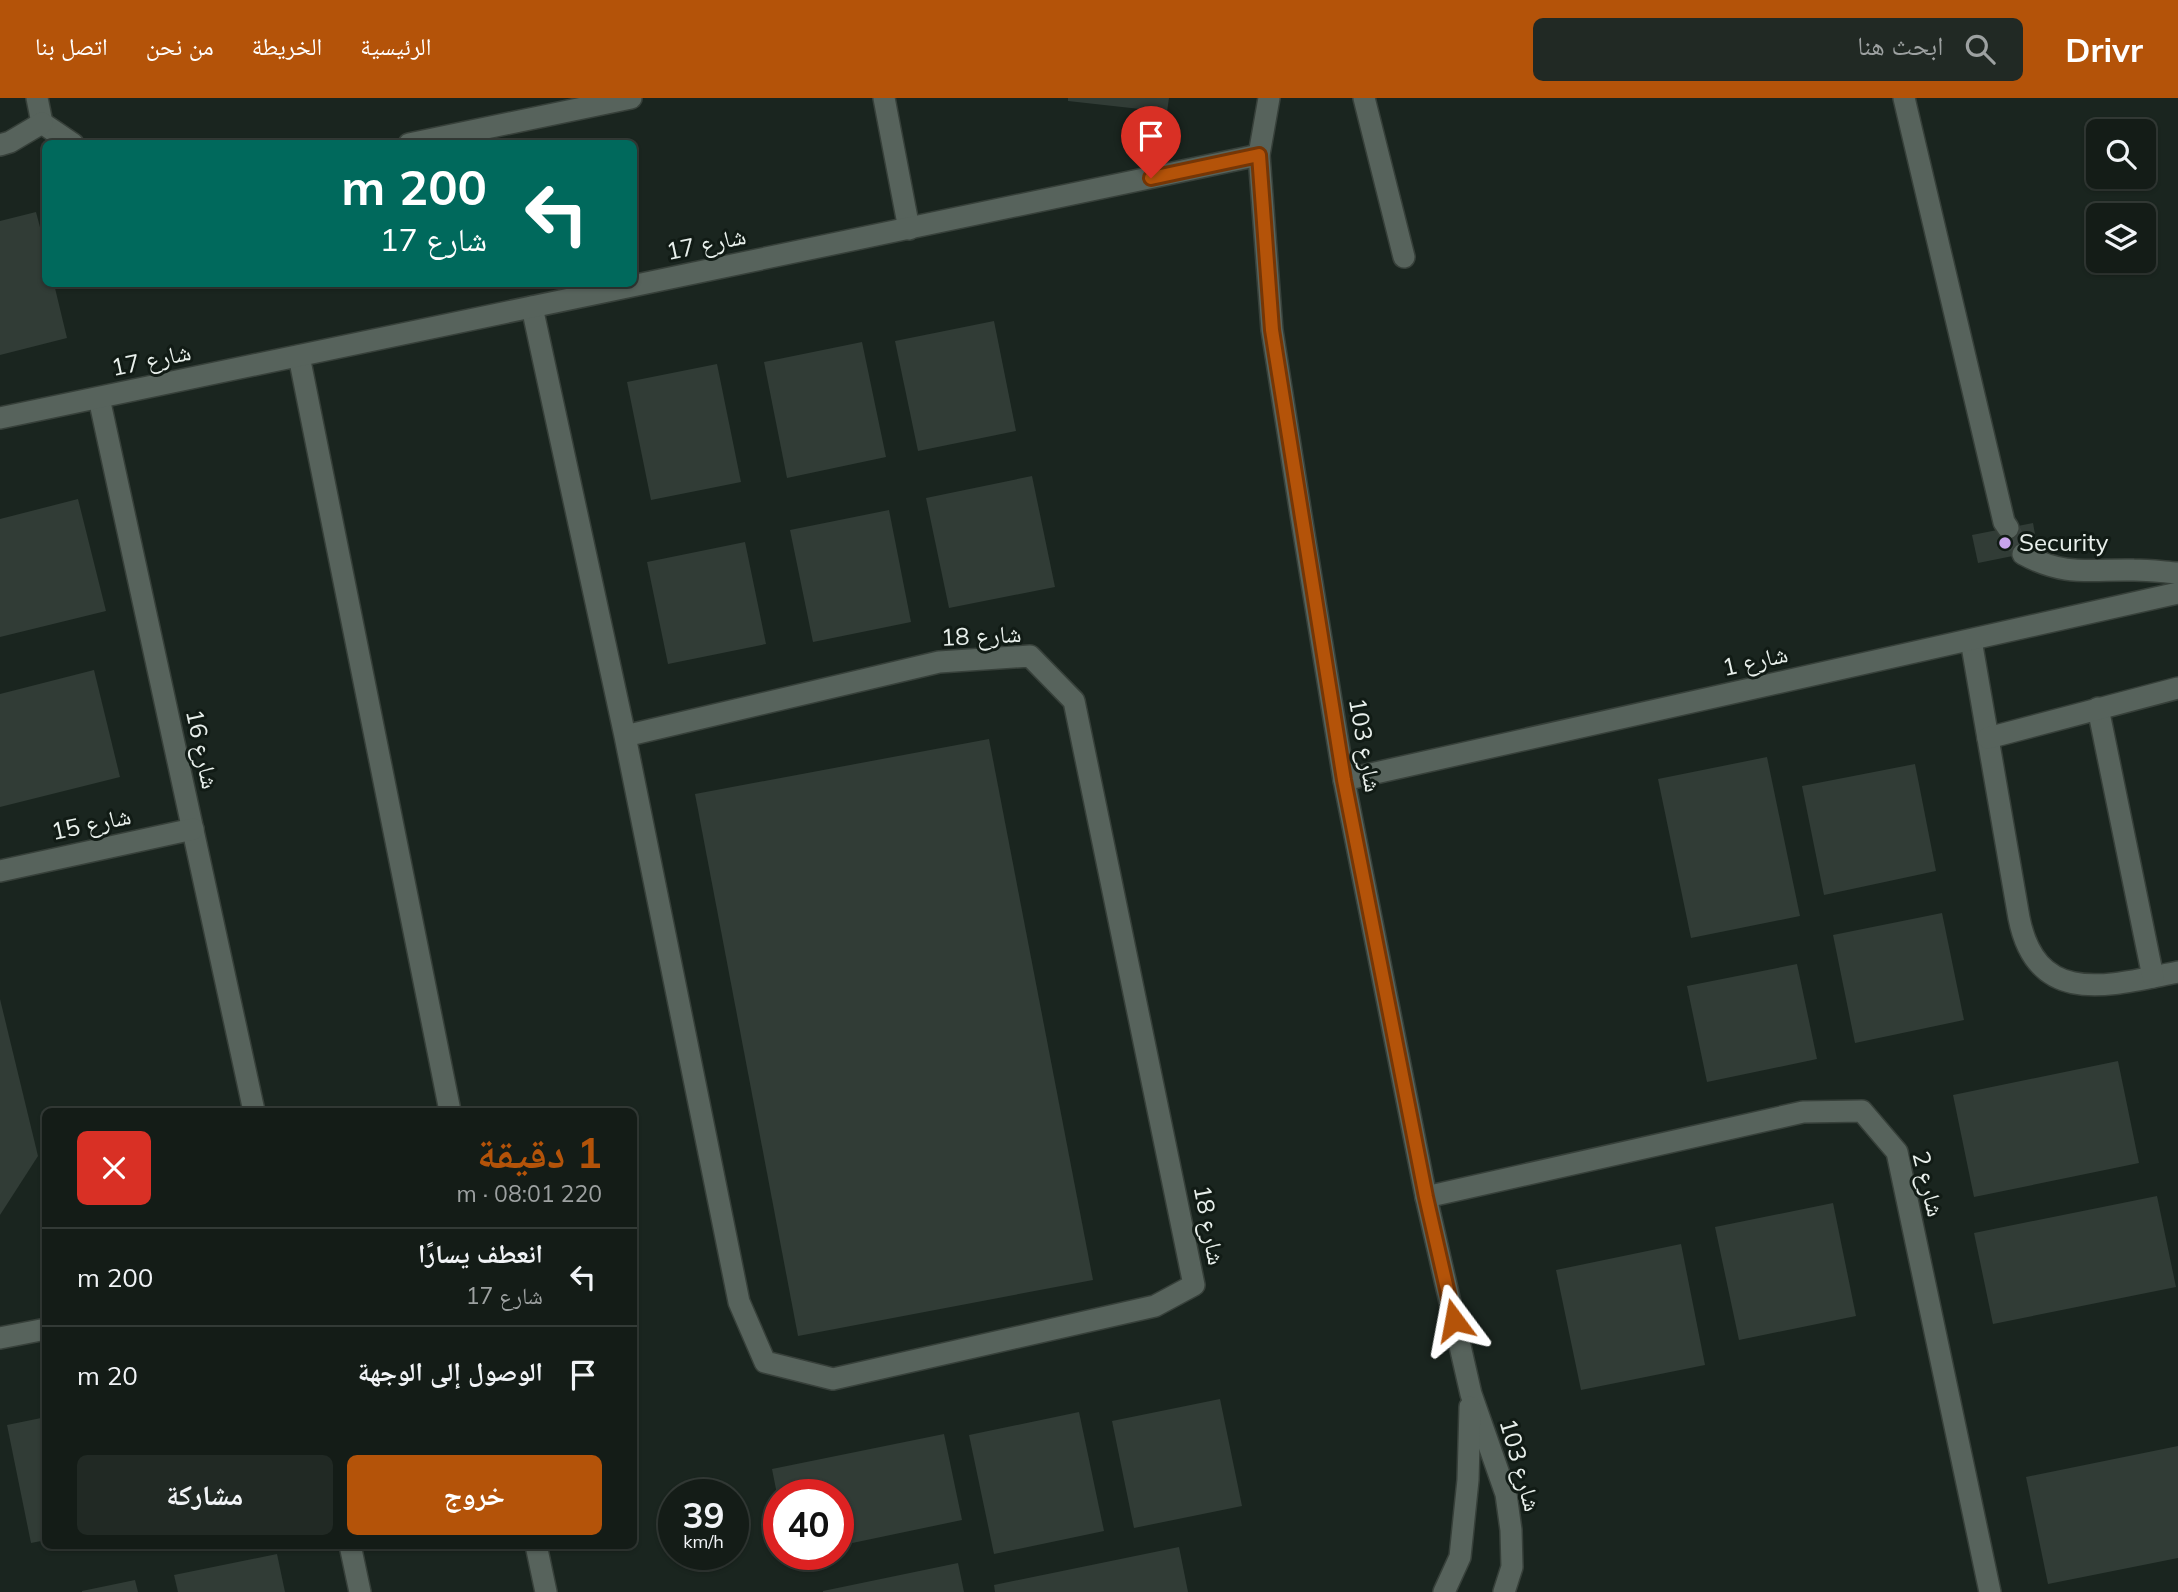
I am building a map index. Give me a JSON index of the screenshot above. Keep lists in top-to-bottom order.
{
  "streets": {
    "street": [
      "شارع 17",
      "شارع 18",
      "شارع 1",
      "شارع 103",
      "شارع 16",
      "شارع 15",
      "شارع 2"
    ]
  },
  "crossings": [
    ["شارع 17", "شارع 18"],
    ["شارع 17", "شارع 103"],
    ["شارع 17", "شارع 16"],
    ["شارع 1", "شارع 103"],
    ["شارع 103", "شارع 2"],
    ["شارع 16", "شارع 15"]
  ],
  "places": ["Security"],
  "page": {
    "header": "Drivr",
    "search": "ابحث هنا",
    "nav": [
      "الرئيسية",
      "الخريطة",
      "من نحن",
      "اتصل بنا"
    ],
    "turn": ["200 m", "شارع 17"],
    "heading": ["1 دقيقة", "220 m · 08:01"],
    "list": [
      {
        "name": "انعطف يسارًا",
        "note": "شارع 17",
        "value": "200 m"
      },
      {
        "name": "الوصول إلى الوجهة",
        "value": "20 m"
      }
    ],
    "buttons": ["خروج", "مشاركة"],
    "speed": "39 km/h",
    "limit": "40"
  }
}
